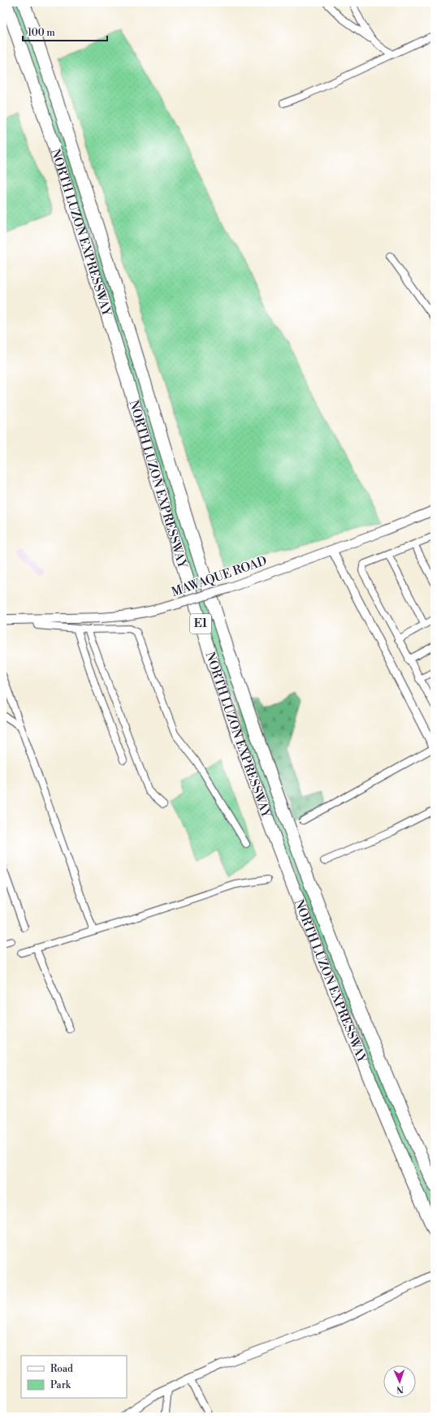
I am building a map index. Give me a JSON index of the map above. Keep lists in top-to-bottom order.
{
  "streets": {
    "highway": ["NORTH LUZON EXPRESSWAY", "E1"],
    "main road": ["MAWAQUE ROAD"]
  },
  "legend": ["Road", "Park"],
  "scale_bar": "100 m",
  "north": "bottom"
}
